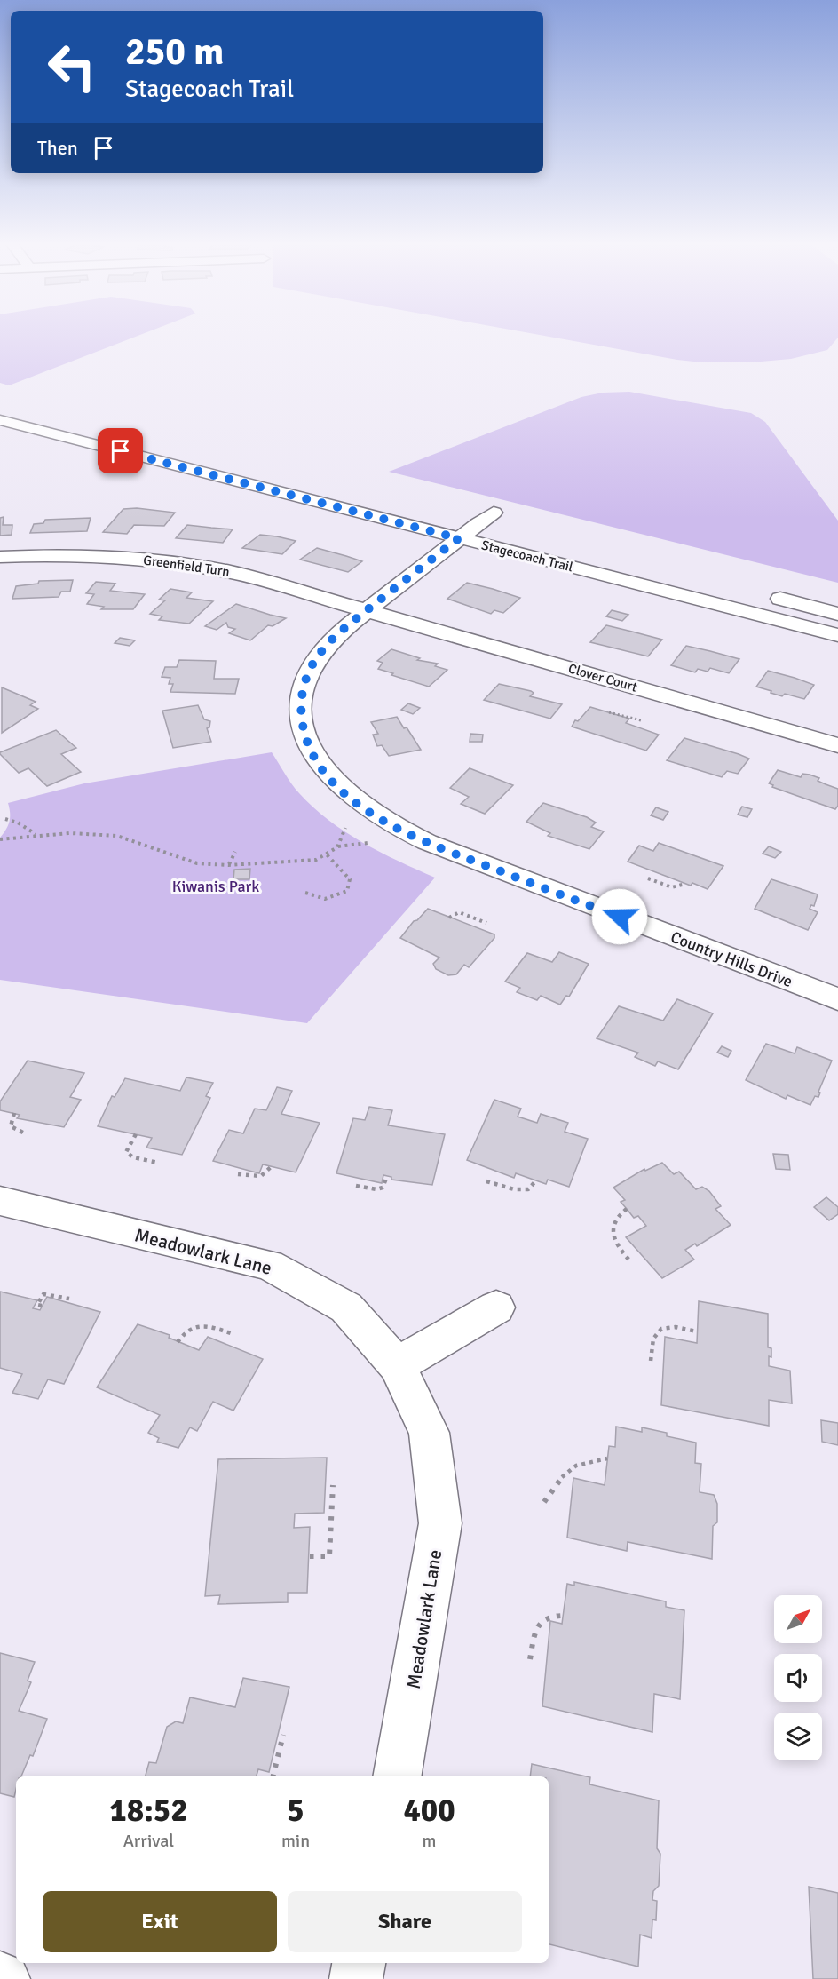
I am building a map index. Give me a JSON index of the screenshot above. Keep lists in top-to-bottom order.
{
  "streets": {
    "street": [
      "Stagecoach Trail",
      "Greenfield Turn",
      "Clover Court",
      "Country Hills Drive",
      "Meadowlark Lane"
    ]
  },
  "crossings": [
    ["Stagecoach Trail", "Country Hills Drive"],
    ["Greenfield Turn", "Clover Court"],
    ["Greenfield Turn", "Country Hills Drive"],
    ["Clover Court", "Country Hills Drive"]
  ],
  "parks": ["Kiwanis Park"],
  "north": "top right",
  "page": {
    "turn": ["250 m", "Stagecoach Trail"],
    "then": "Then",
    "eta": [
      "18:52",
      "Arrival",
      "5",
      "min",
      "400",
      "m"
    ],
    "buttons": ["Exit", "Share"]
  }
}
